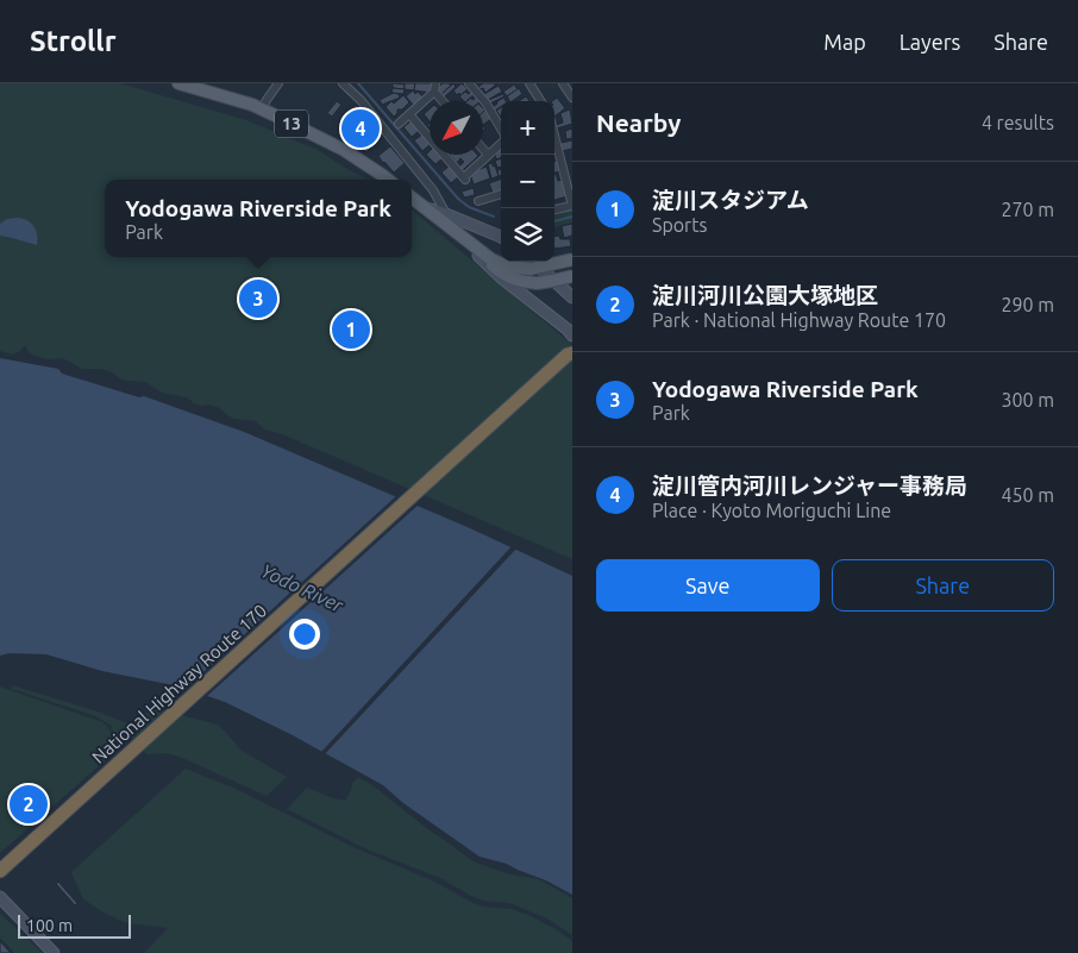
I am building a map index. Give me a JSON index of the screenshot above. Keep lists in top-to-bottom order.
{
  "streets": {
    "highway": ["National Highway Route 170"],
    "main road": ["13"]
  },
  "water": ["Yodo River"],
  "scale_bar": "100 m",
  "north": "bottom left",
  "page": {
    "header": "Strollr",
    "nav": ["Map", "Layers", "Share"],
    "heading": ["Nearby", "4 results"],
    "map_buttons": ["+", "−"],
    "pins": [
      "4",
      "3",
      "1",
      "2"
    ],
    "list": [
      {
        "mark": "1",
        "name": "淀川スタジアム",
        "note": "Sports",
        "value": "270 m"
      },
      {
        "mark": "2",
        "name": "淀川河川公園大塚地区",
        "note": "Park · National Highway Route 170",
        "value": "290 m"
      },
      {
        "mark": "3",
        "name": "Yodogawa Riverside Park",
        "note": "Park",
        "value": "300 m"
      },
      {
        "mark": "4",
        "name": "淀川管内河川レンジャー事務局",
        "note": "Place · Kyoto Moriguchi Line",
        "value": "450 m"
      }
    ],
    "popup": ["Yodogawa Riverside Park", "Park"],
    "buttons": ["Save", "Share"],
    "scale": "100 m"
  }
}
